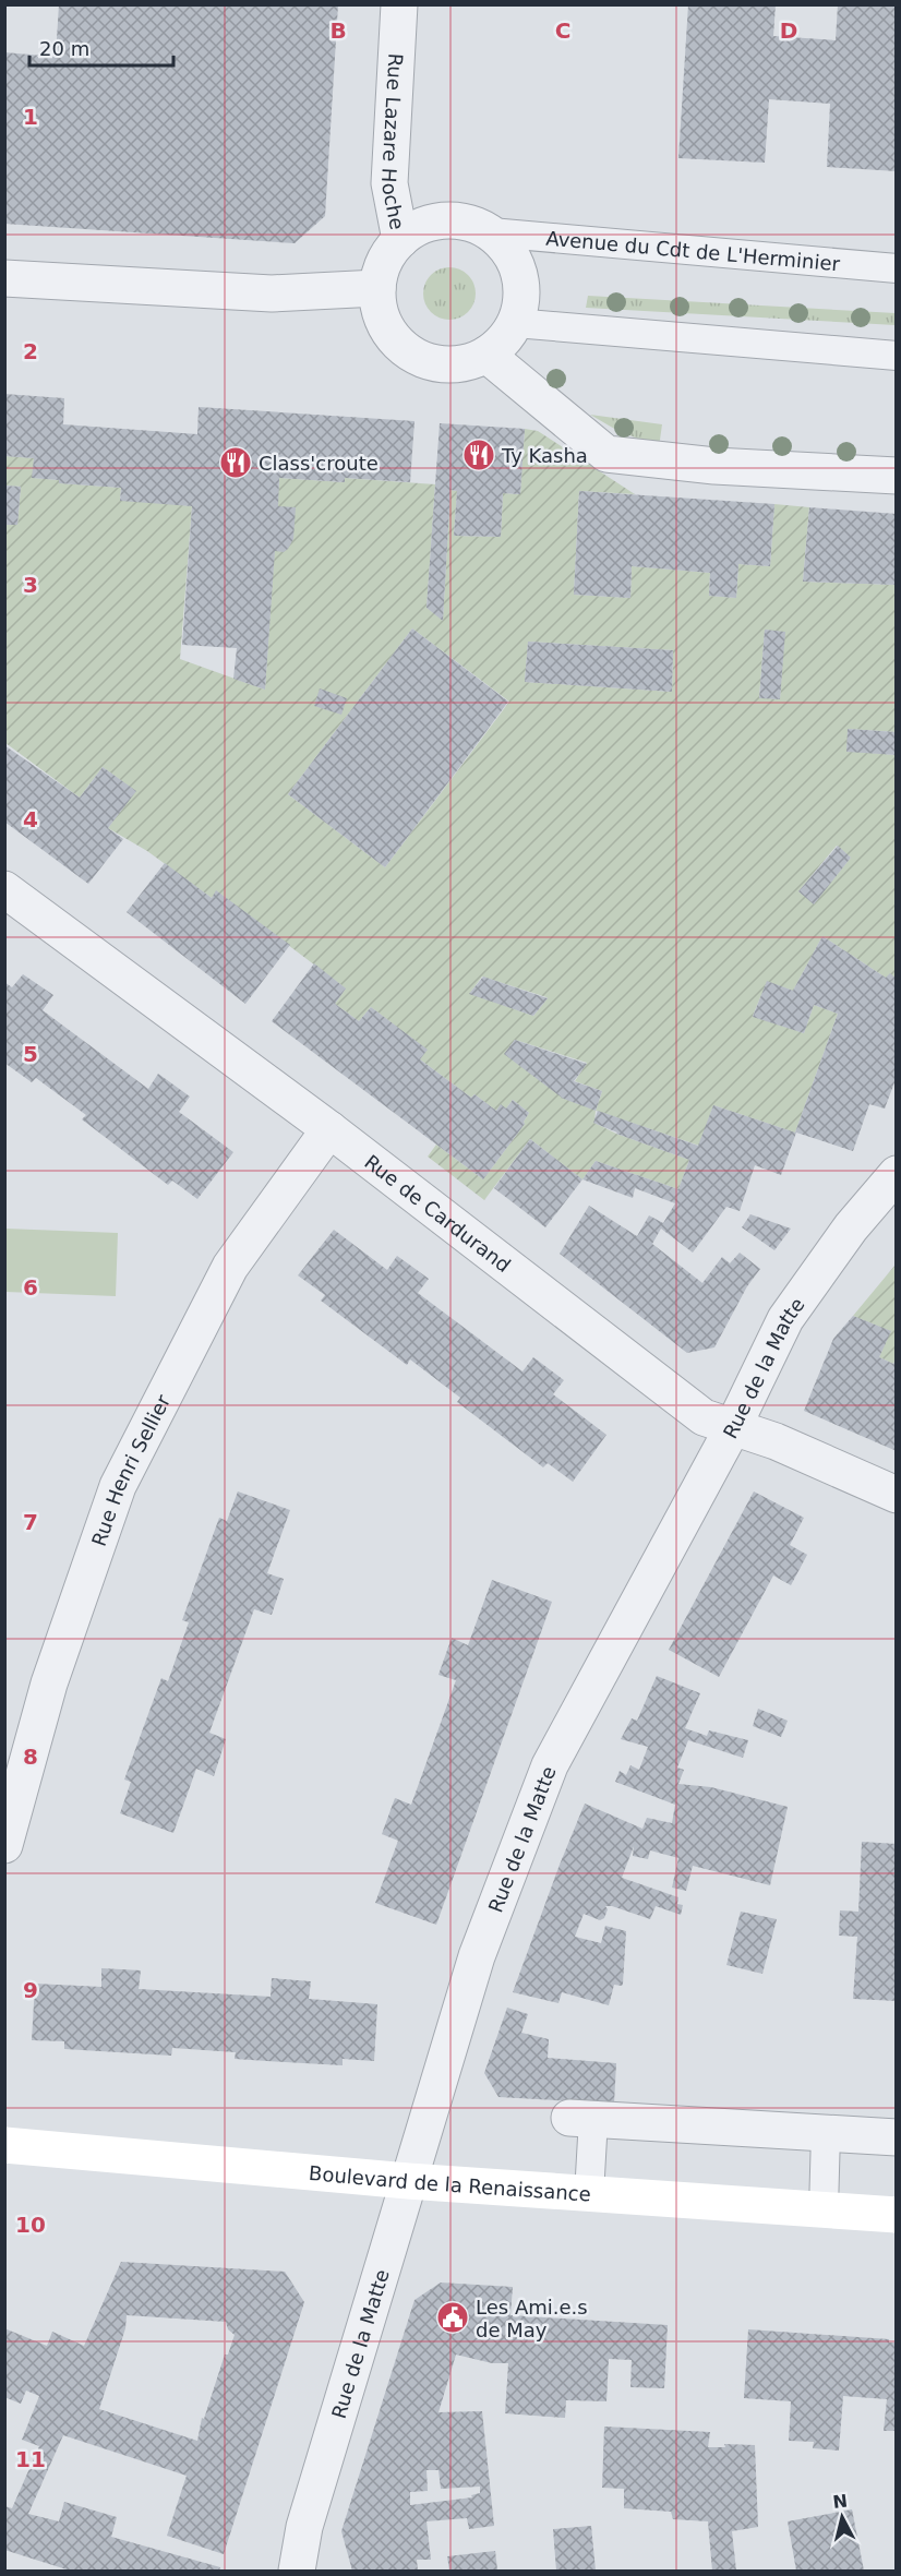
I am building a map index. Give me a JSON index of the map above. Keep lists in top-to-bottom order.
{
  "streets": {
    "main road": ["Boulevard de la Renaissance"],
    "street": [
      "Rue Lazare Hoche",
      "Rue de Cardurand",
      "Rue de la Matte",
      "Rue Henri Sellier"
    ],
    "lane": ["Avenue du Cdt de L'Herminier"]
  },
  "crossings": [
    ["Rue Lazare Hoche", "Avenue du Cdt de L'Herminier"],
    ["Rue de Cardurand", "Rue de la Matte"],
    ["Rue de Cardurand", "Rue Henri Sellier"],
    ["Rue de la Matte", "Boulevard de la Renaissance"]
  ],
  "places": {
    "restaurant": ["Ty Kasha", "Class'croute"],
    "public building": ["Les Ami.e.s de May"]
  },
  "scale_bar": "20 m",
  "north": "top",
  "grid": {
    "columns": ["B", "C", "D"],
    "rows": [
      "1",
      "2",
      "3",
      "4",
      "5",
      "6",
      "7",
      "8",
      "9",
      "10",
      "11"
    ]
  }
}
